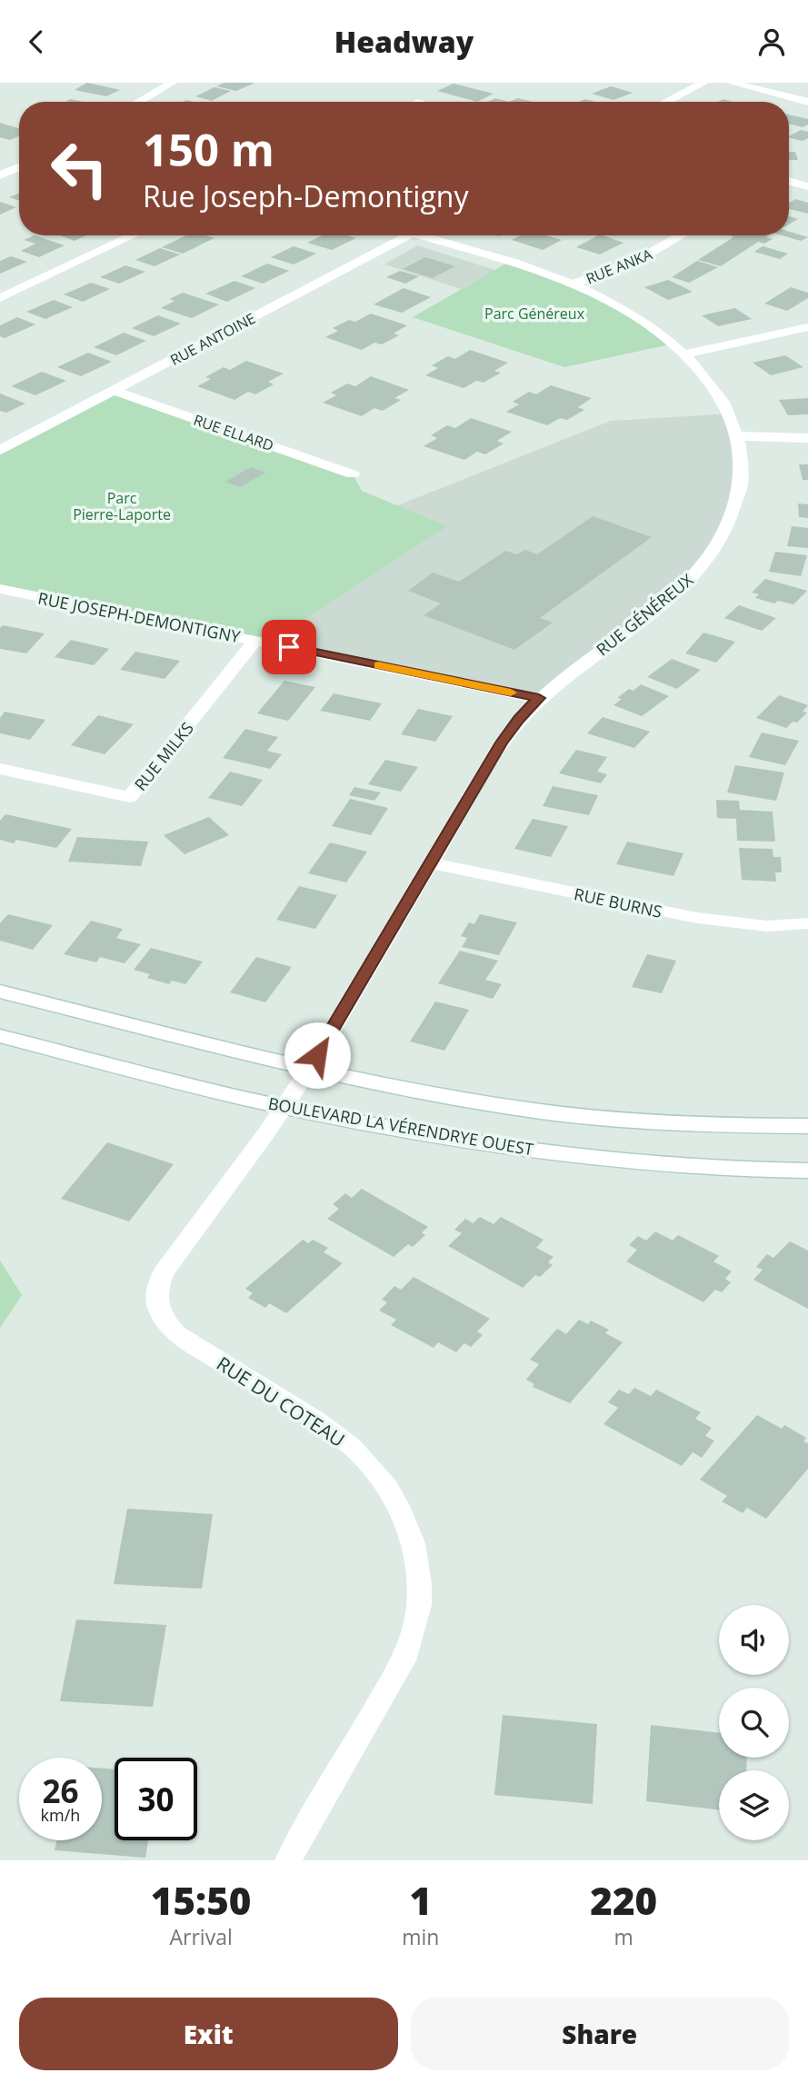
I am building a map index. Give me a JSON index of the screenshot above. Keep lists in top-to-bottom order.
{
  "streets": {
    "street": [
      "RUE ANKA",
      "RUE ANTOINE",
      "RUE ELLARD",
      "RUE GÉNÉREUX",
      "RUE JOSEPH-DEMONTIGNY",
      "RUE MILKS",
      "RUE BURNS",
      "BOULEVARD LA VÉRENDRYE OUEST",
      "RUE DU COTEAU"
    ]
  },
  "crossings": [
    ["RUE ANKA", "RUE GÉNÉREUX"],
    ["RUE ANTOINE", "RUE ELLARD"],
    ["RUE GÉNÉREUX", "RUE JOSEPH-DEMONTIGNY"],
    ["RUE GÉNÉREUX", "RUE BURNS"],
    ["RUE GÉNÉREUX", "BOULEVARD LA VÉRENDRYE OUEST"],
    ["RUE GÉNÉREUX", "RUE DU COTEAU"],
    ["RUE JOSEPH-DEMONTIGNY", "RUE MILKS"],
    ["BOULEVARD LA VÉRENDRYE OUEST", "RUE DU COTEAU"]
  ],
  "parks": ["Parc Généreux", "Parc Pierre-Laporte"],
  "page": {
    "header": "Headway",
    "turn": ["150 m", "Rue Joseph-Demontigny"],
    "speed": "26 km/h",
    "limit": "30",
    "eta": [
      "15:50",
      "Arrival",
      "1",
      "min",
      "220",
      "m"
    ],
    "buttons": ["Exit", "Share"]
  }
}
